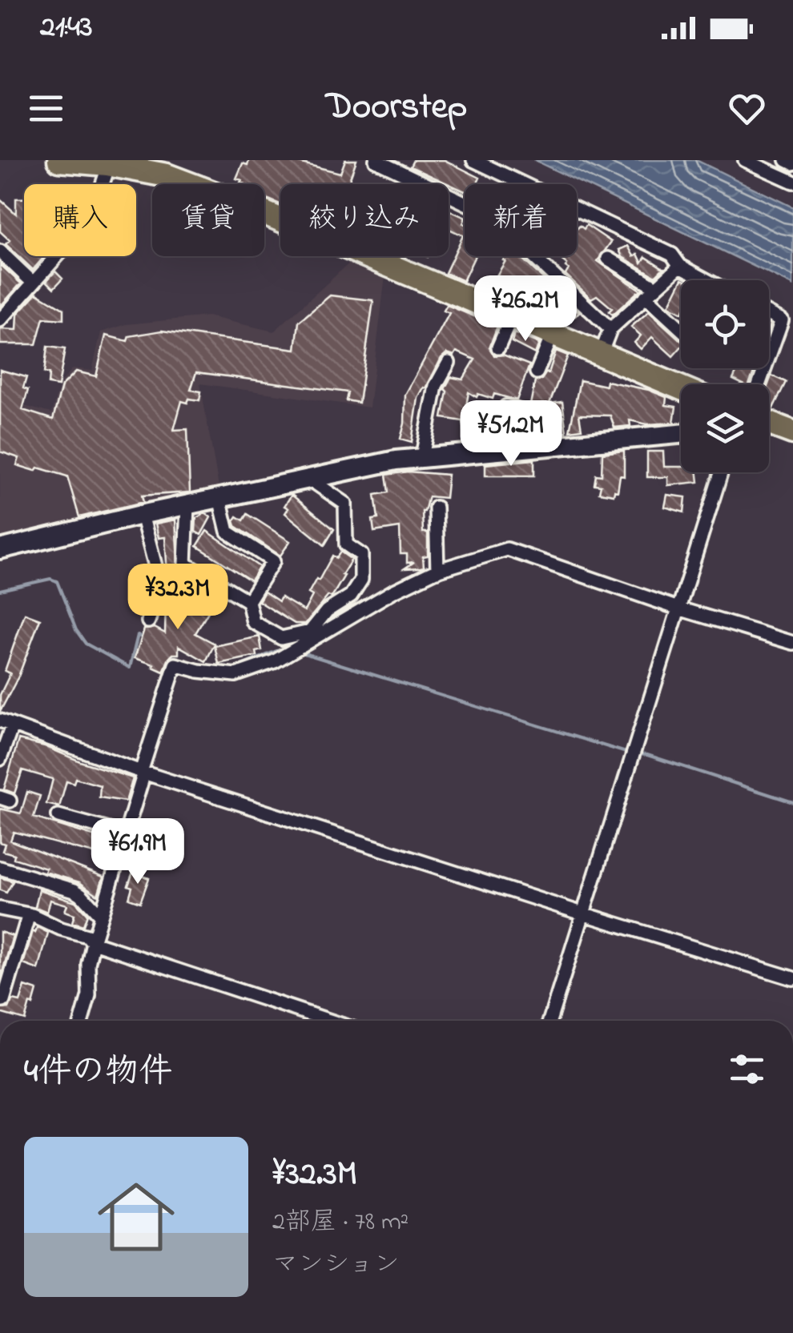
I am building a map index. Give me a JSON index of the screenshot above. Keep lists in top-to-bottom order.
{
  "page": {
    "status": "21:43",
    "header": "Doorstep",
    "chip": [
      "購入",
      "賃貸",
      "絞り込み",
      "新着"
    ],
    "price": [
      "¥26.2M",
      "¥51.2M",
      "¥32.3M",
      "¥61.9M"
    ],
    "heading": "4件の物件",
    "list": [
      {
        "name": "¥32.3M",
        "note": "2部屋 · 78 m² · マンション"
      }
    ]
  }
}
